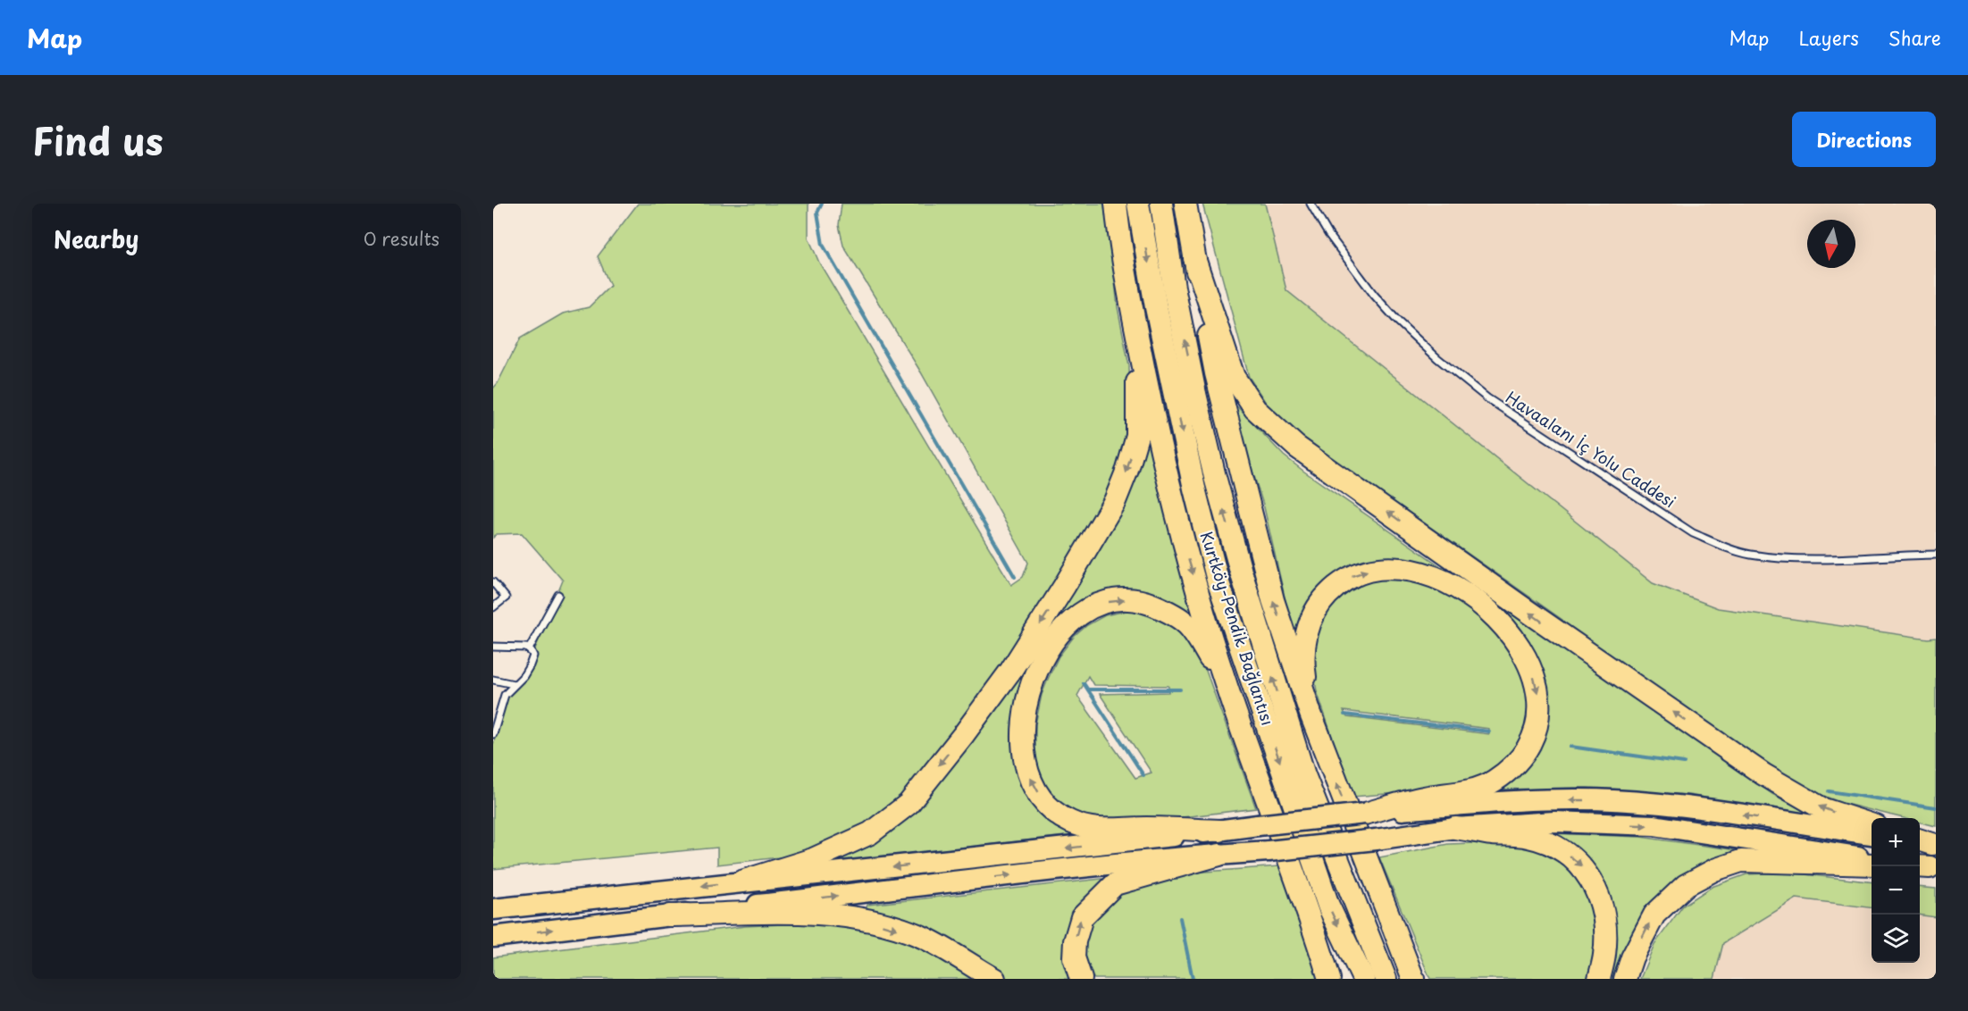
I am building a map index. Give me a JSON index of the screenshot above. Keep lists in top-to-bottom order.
{
  "streets": {
    "highway": ["Kurtköy-Pendik Bağlantısı"],
    "lane": ["Havaalanı İç Yolu Caddesi"]
  },
  "north": "bottom",
  "page": {
    "header": "Map",
    "nav": ["Map", "Layers", "Share"],
    "title": "Find us",
    "buttons": "Directions",
    "heading": ["Nearby", "0 results"],
    "map_buttons": ["+", "−"]
  }
}
